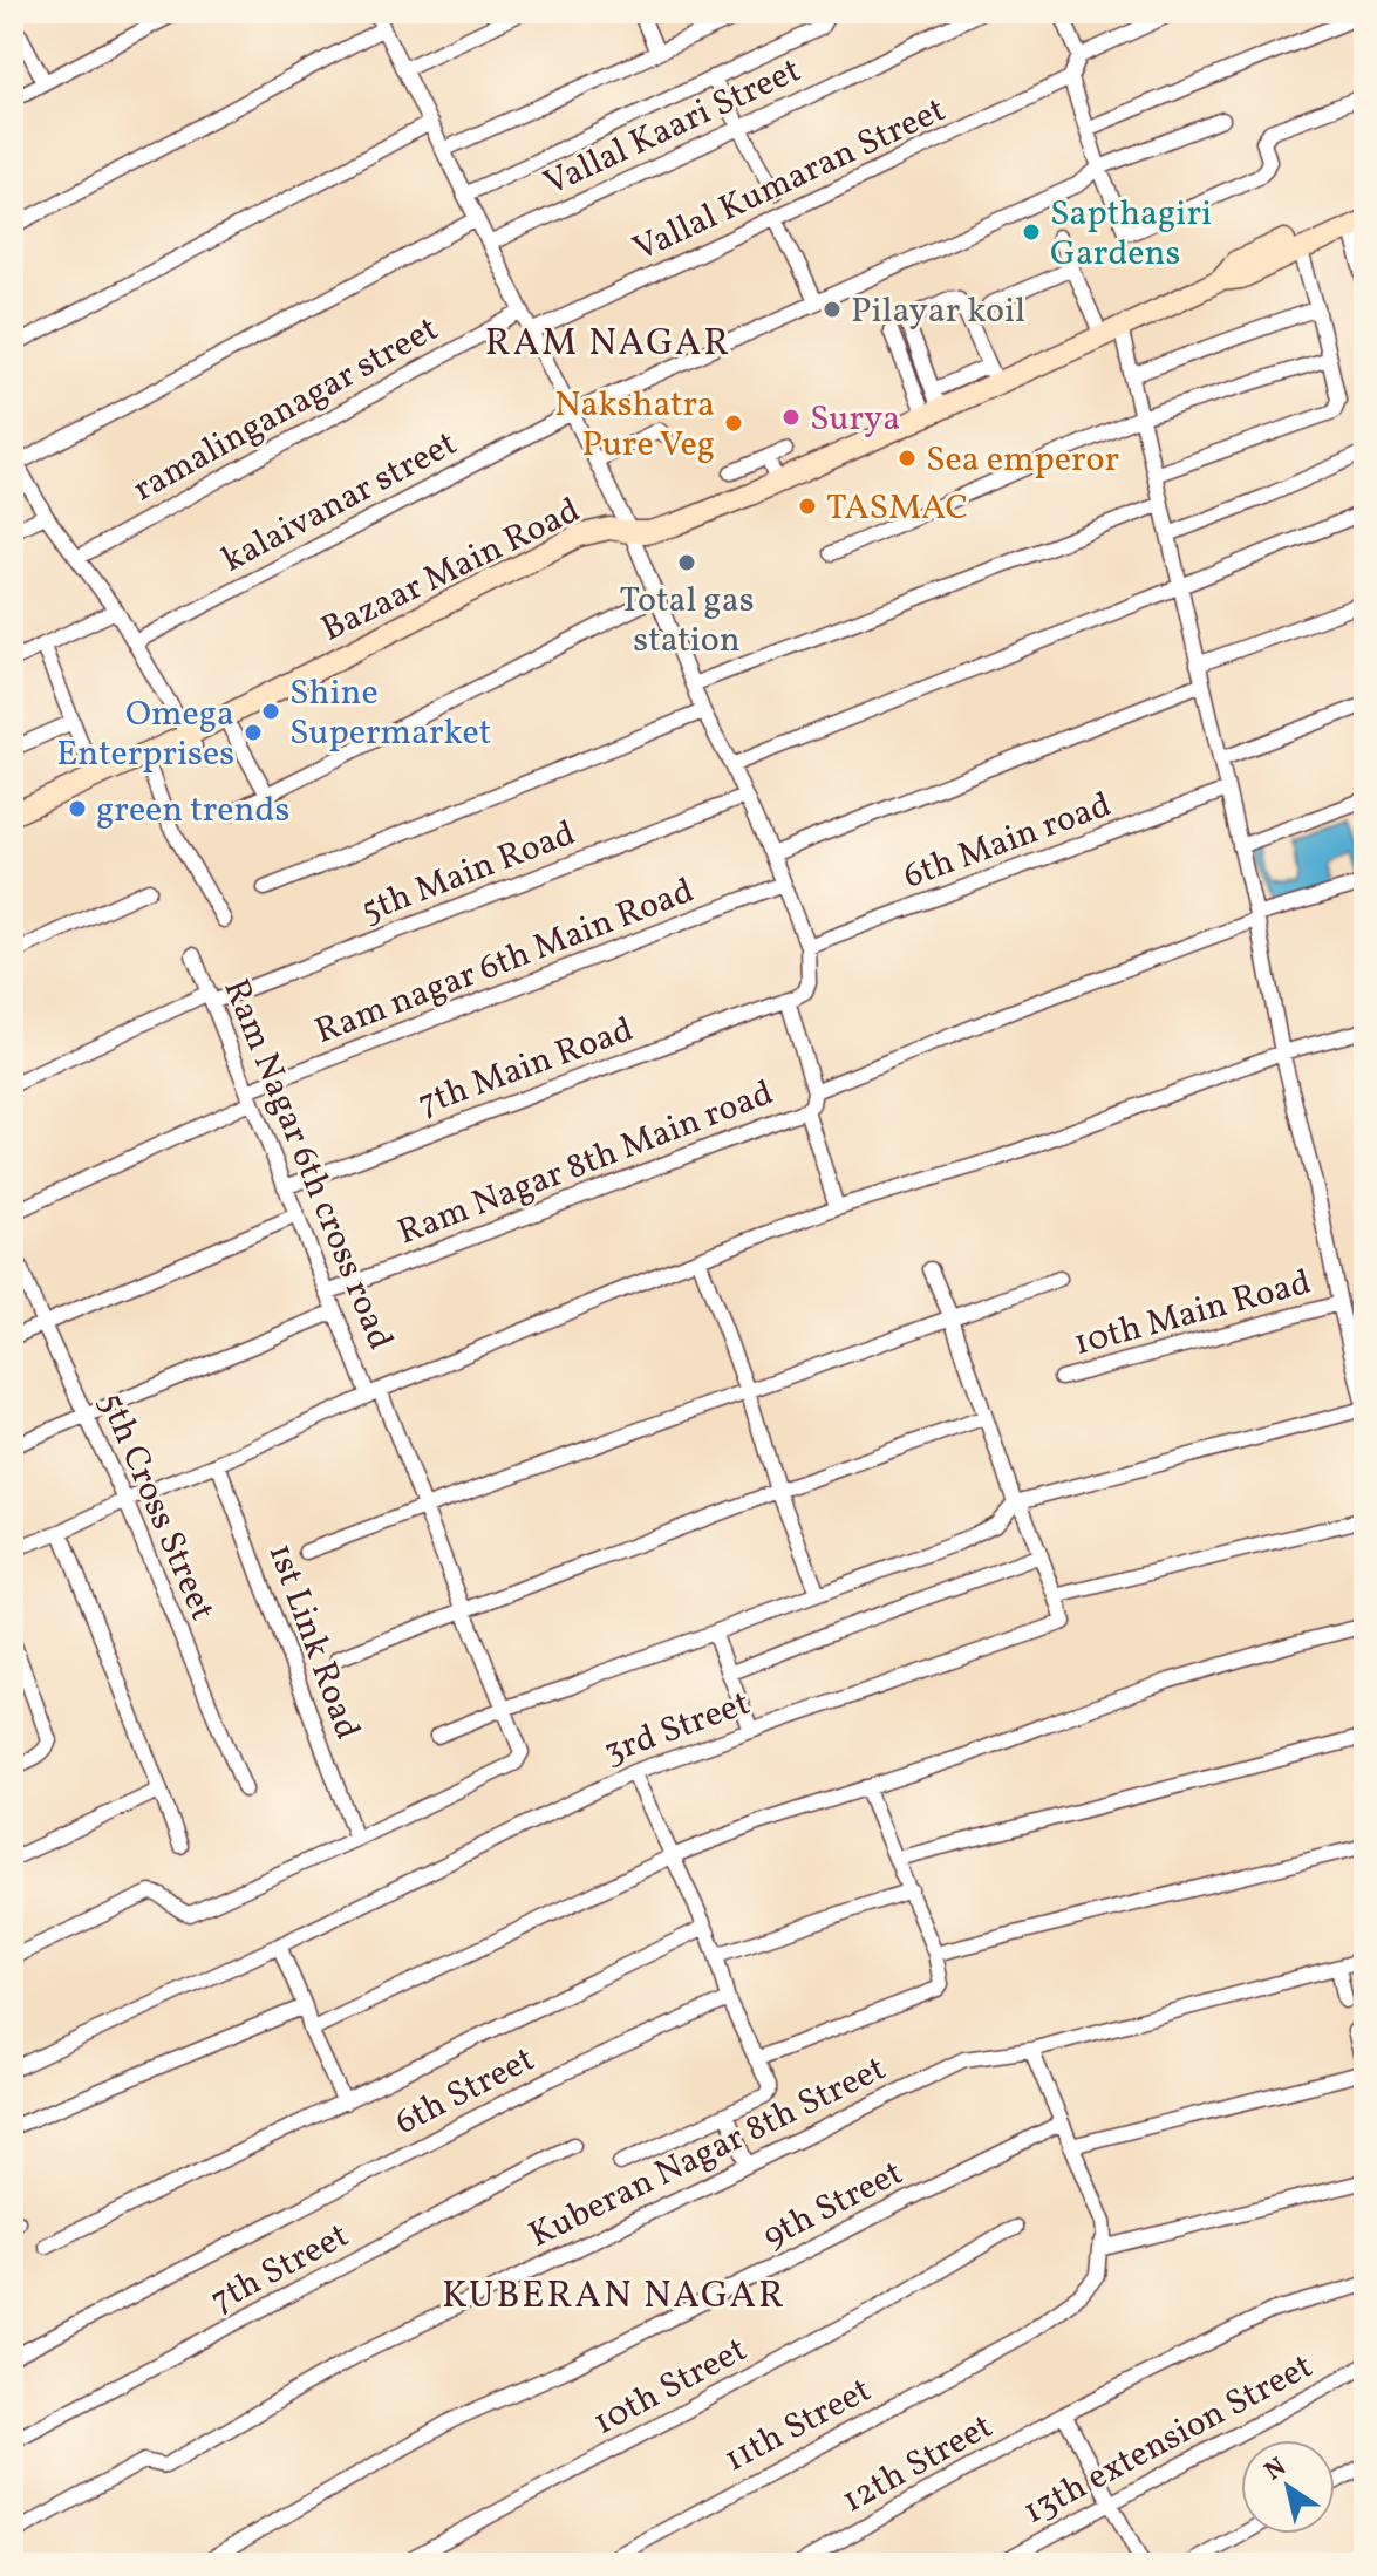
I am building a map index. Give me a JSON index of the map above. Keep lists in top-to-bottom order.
{
  "streets": {
    "main road": ["Bazaar Main Road"],
    "street": [
      "Vallal Kaari Street",
      "Vallal Kumaran Street",
      "ramalinganagar street",
      "kalaivanar street",
      "6th Main road",
      "5th Main Road",
      "Ram nagar 6th Main Road",
      "7th Main Road",
      "Ram Nagar 8th Main road",
      "Ram Nagar 6th cross road",
      "10th Main Road",
      "5th Cross Street",
      "1st Link Road",
      "3rd Street",
      "6th Street",
      "Kuberan Nagar 8th Street",
      "9th Street",
      "7th Street",
      "10th Street",
      "11th Street",
      "13th extension Street",
      "12th Street"
    ]
  },
  "crossings": [
    ["5th Main Road", "Ram Nagar 6th cross road"],
    ["Ram nagar 6th Main Road", "Ram Nagar 6th cross road"],
    ["7th Main Road", "Ram Nagar 8th Main road"],
    ["7th Main Road", "Ram Nagar 6th cross road"],
    ["Ram Nagar 8th Main road", "Ram Nagar 6th cross road"],
    ["Ram Nagar 6th cross road", "1st Link Road"]
  ],
  "districts": ["RAM NAGAR", "KUBERAN NAGAR"],
  "places": [
    "Sapthagiri Gardens",
    "Pilayar koil",
    "Surya",
    "Nakshatra Pure Veg",
    "Sea emperor",
    "TASMAC",
    "Total gas station",
    "Shine Supermarket",
    "Omega Enterprises",
    "green trends"
  ],
  "north": "top left"
}
